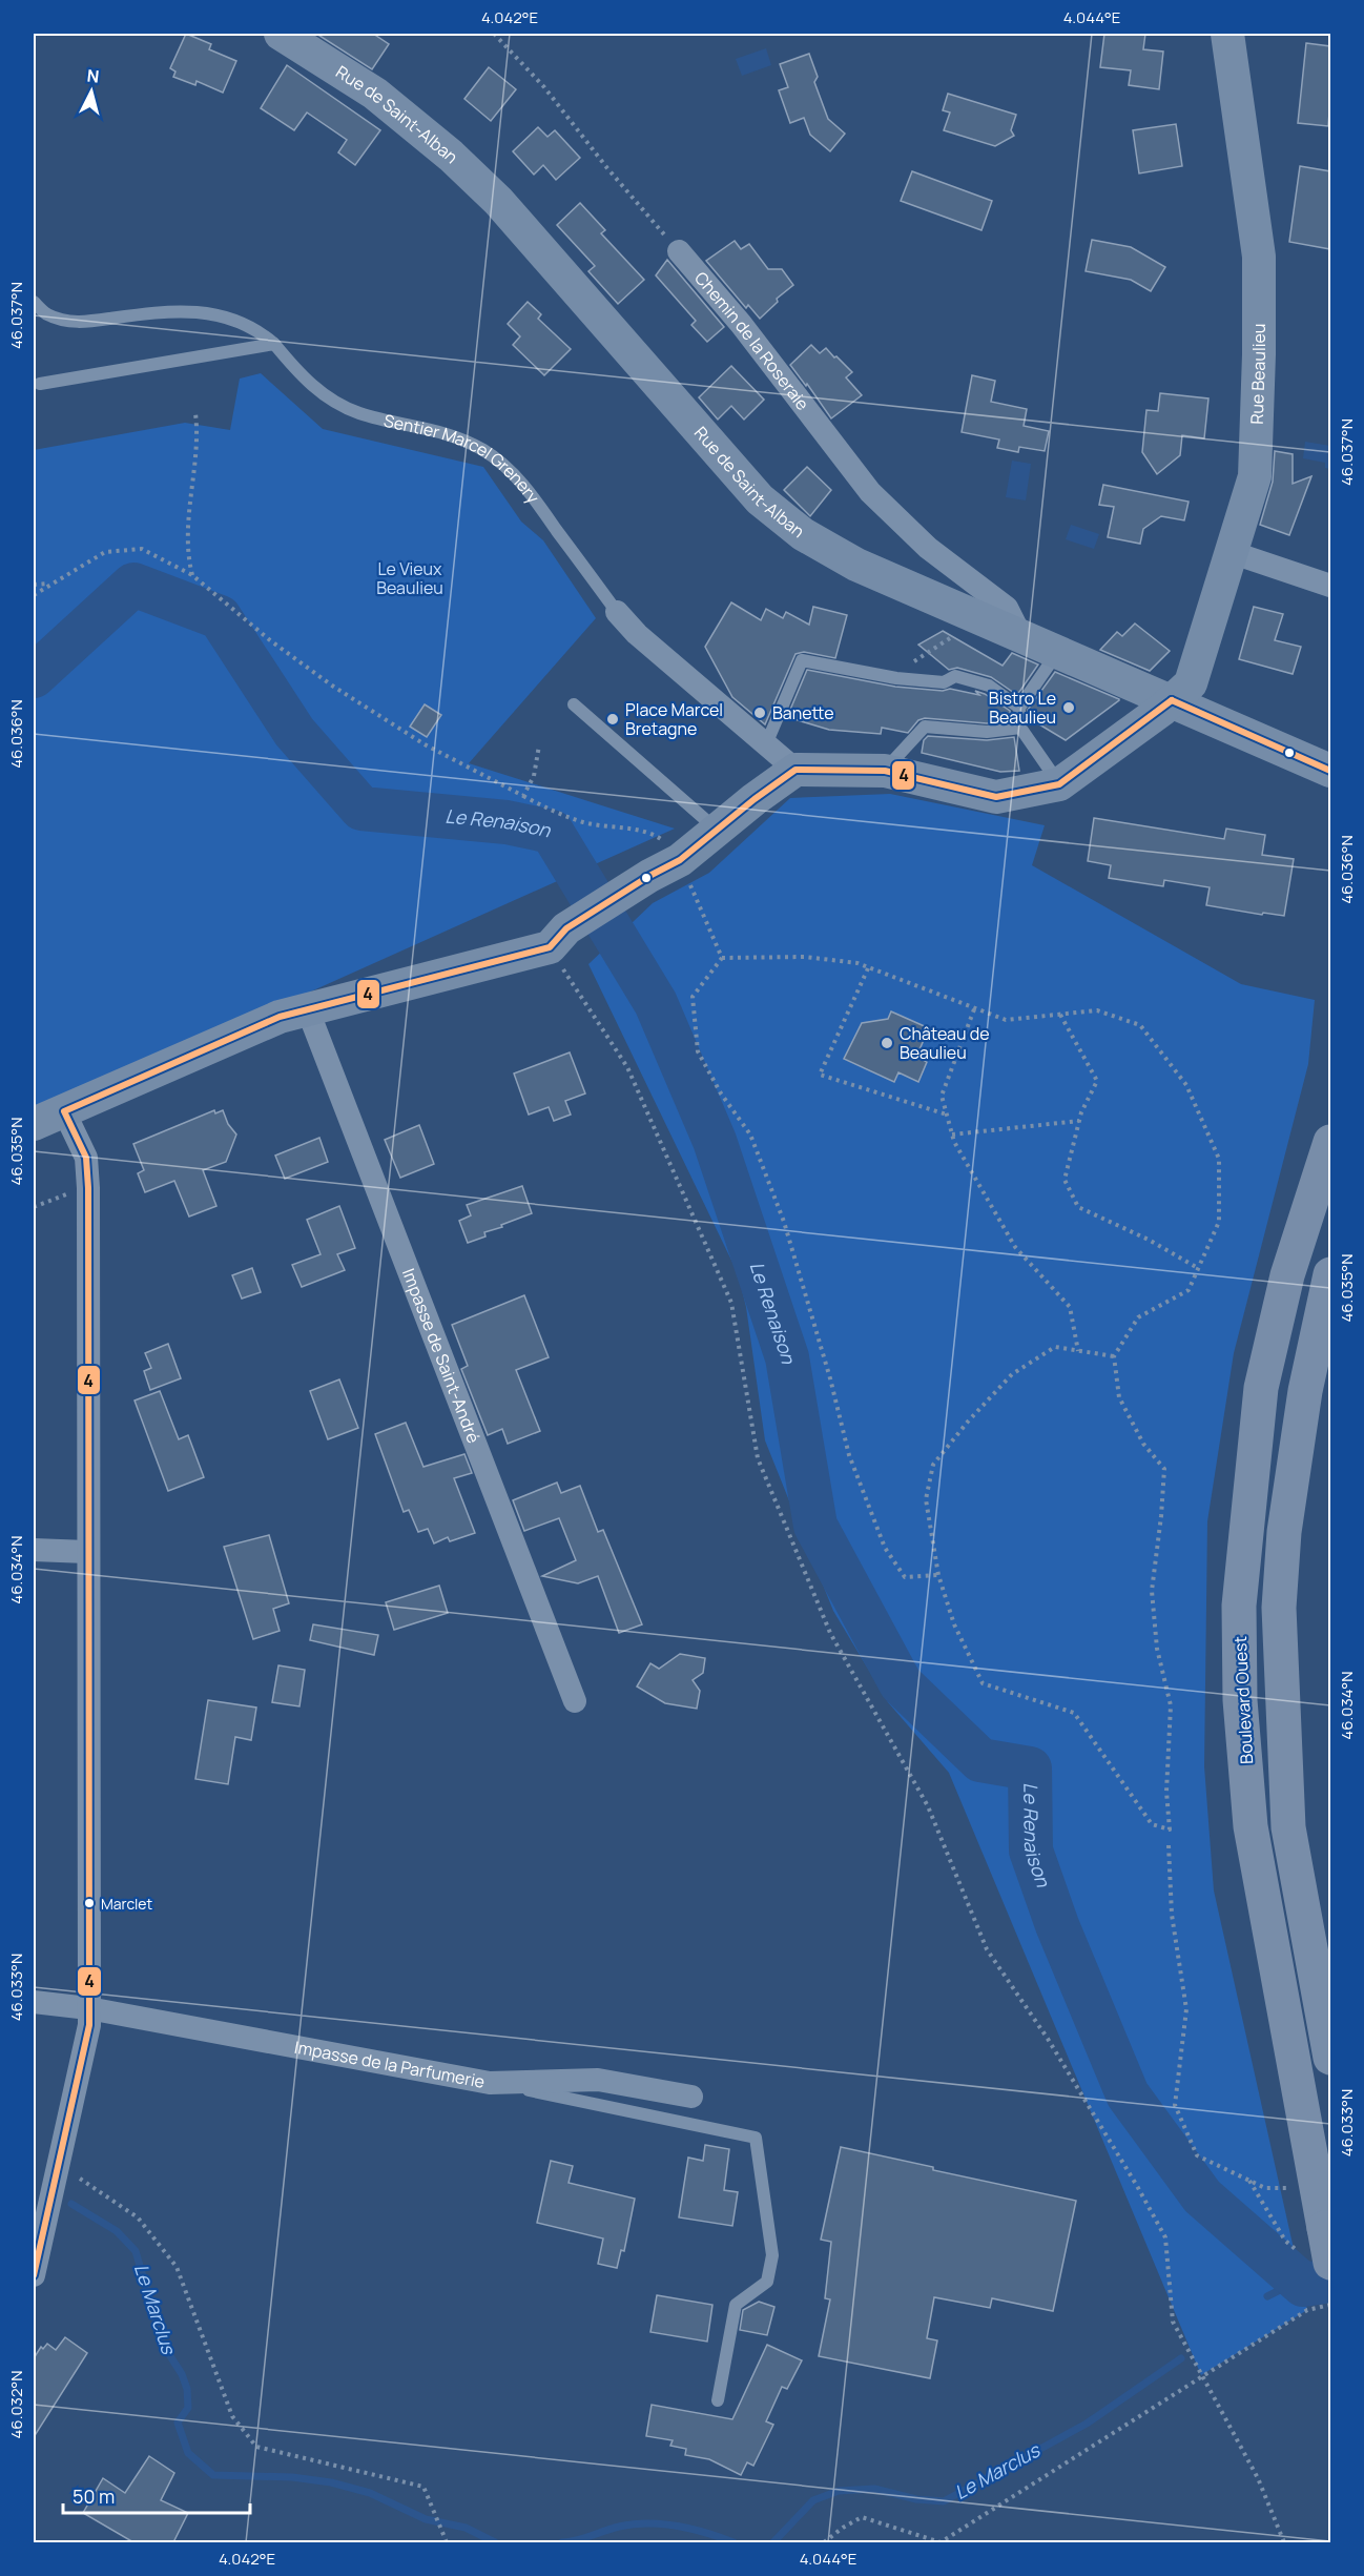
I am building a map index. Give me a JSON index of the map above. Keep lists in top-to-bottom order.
{
  "streets": {
    "main road": ["Boulevard Ouest"],
    "street": [
      "Rue de Saint-Alban",
      "Chemin de la Roseraie",
      "Rue Beaulieu",
      "Sentier Marcel Grenery",
      "Impasse de Saint-André",
      "Impasse de la Parfumerie"
    ]
  },
  "crossings": [
    ["Rue de Saint-Alban", "Chemin de la Roseraie"],
    ["Rue de Saint-Alban", "Rue Beaulieu"]
  ],
  "water": ["Le Renaison", "Le Marclus"],
  "parks": ["Le Vieux Beaulieu"],
  "places": [
    "Bistro Le Beaulieu",
    "Banette",
    "Place Marcel Bretagne",
    "Château de Beaulieu",
    "Marclet"
  ],
  "lines": ["transit line 4"],
  "scale_bar": "50 m",
  "north": "top",
  "coordinates": [
    "4.042°E",
    "4.044°E",
    "46.037°N",
    "46.036°N",
    "46.035°N",
    "46.034°N",
    "46.033°N",
    "46.032°N"
  ]
}
